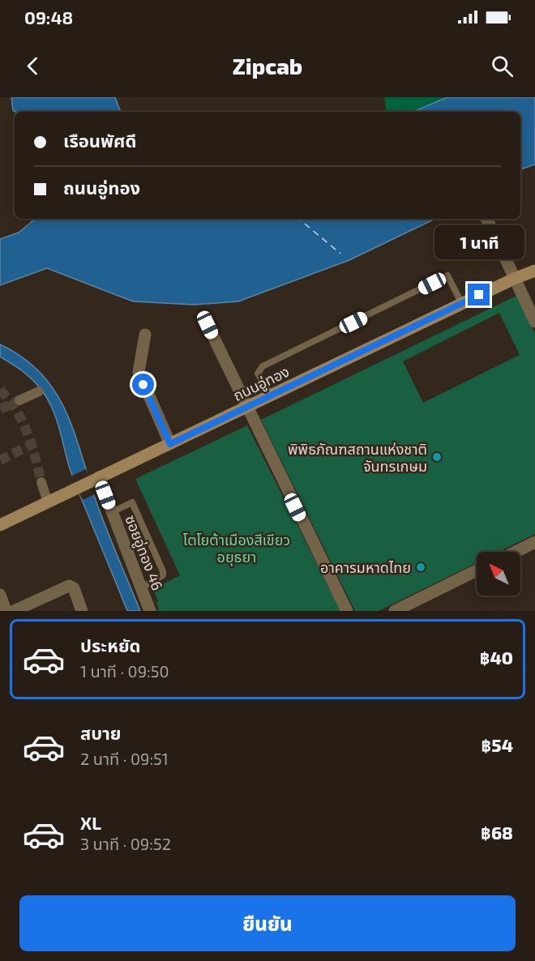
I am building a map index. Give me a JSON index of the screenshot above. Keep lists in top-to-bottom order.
{
  "streets": {
    "main road": ["ถนนอู่ทอง"],
    "street": ["ซอยอู่ทอง 46"]
  },
  "crossings": [
    ["ถนนอู่ทอง", "ซอยอู่ทอง 46"]
  ],
  "parks": ["โตโยต้าเมืองสีเขียว อยุธยา"],
  "places": ["พิพิธภัณฑสถานแห่งชาติ จันทรเกษม", "อาคารมหาดไทย"],
  "north": "top left",
  "page": {
    "status": "09:48",
    "header": "Zipcab",
    "banner": ["เรือนพัศดี", "ถนนอู่ทอง"],
    "bubble": "1 นาที",
    "list": [
      {
        "name": "ประหยัด",
        "note": "1 นาที · 09:50",
        "value": "฿40"
      },
      {
        "name": "สบาย",
        "note": "2 นาที · 09:51",
        "value": "฿54"
      },
      {
        "name": "XL",
        "note": "3 นาที · 09:52",
        "value": "฿68"
      }
    ],
    "buttons": "ยืนยัน"
  }
}
